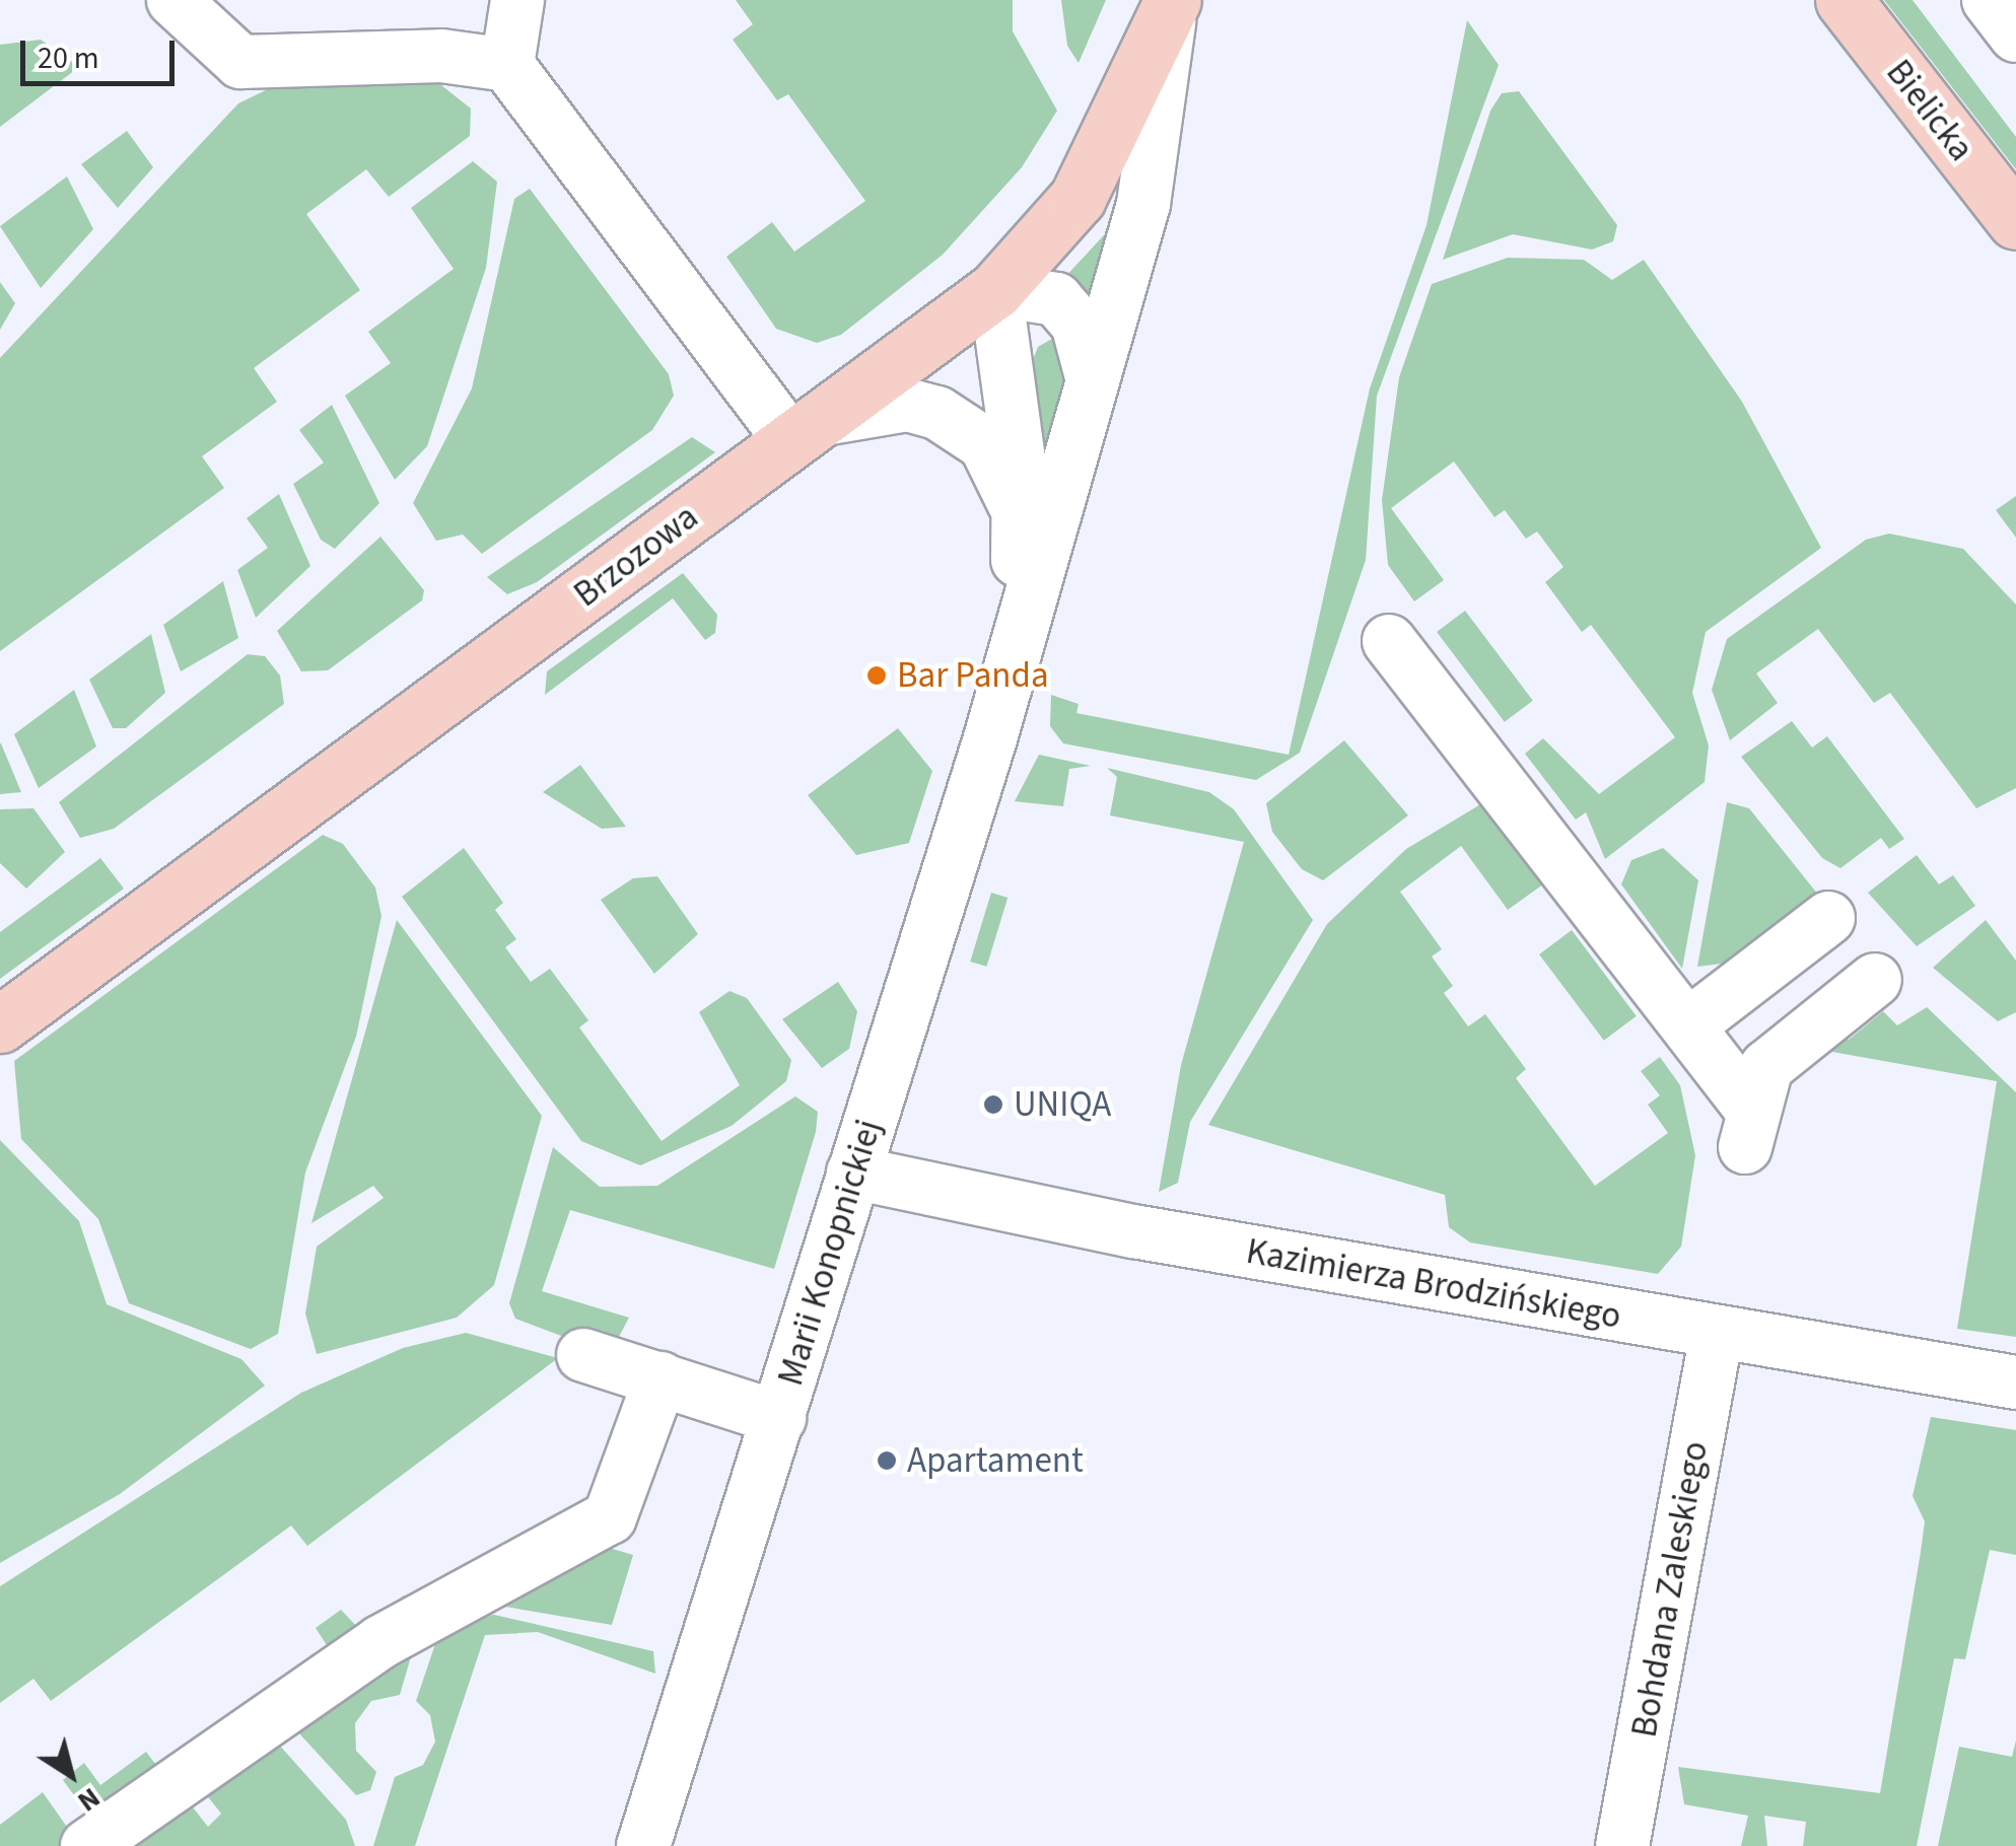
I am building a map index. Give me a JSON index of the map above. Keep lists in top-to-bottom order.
{
  "streets": {
    "street": [
      "Bielicka",
      "Brzozowa",
      "Marii Konopnickiej",
      "Kazimierza Brodzińskiego",
      "Bohdana Zaleskiego"
    ]
  },
  "crossings": [
    ["Brzozowa", "Marii Konopnickiej"],
    ["Marii Konopnickiej", "Kazimierza Brodzińskiego"],
    ["Kazimierza Brodzińskiego", "Bohdana Zaleskiego"]
  ],
  "places": ["Bar Panda", "UNIQA", "Apartament"],
  "scale_bar": "20 m",
  "north": "bottom right"
}
